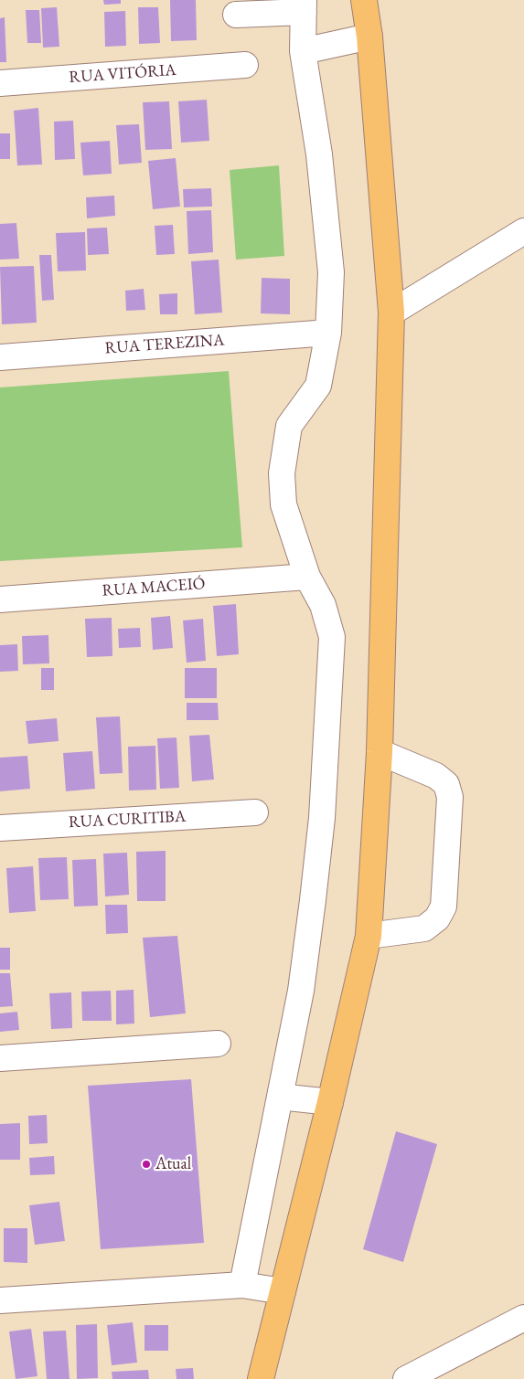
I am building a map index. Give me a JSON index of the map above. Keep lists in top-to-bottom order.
{
  "streets": {
    "street": [
      "RUA VITÓRIA",
      "RUA TEREZINA",
      "RUA MACEIÓ",
      "RUA CURITIBA"
    ]
  },
  "places": ["Atual"]
}
